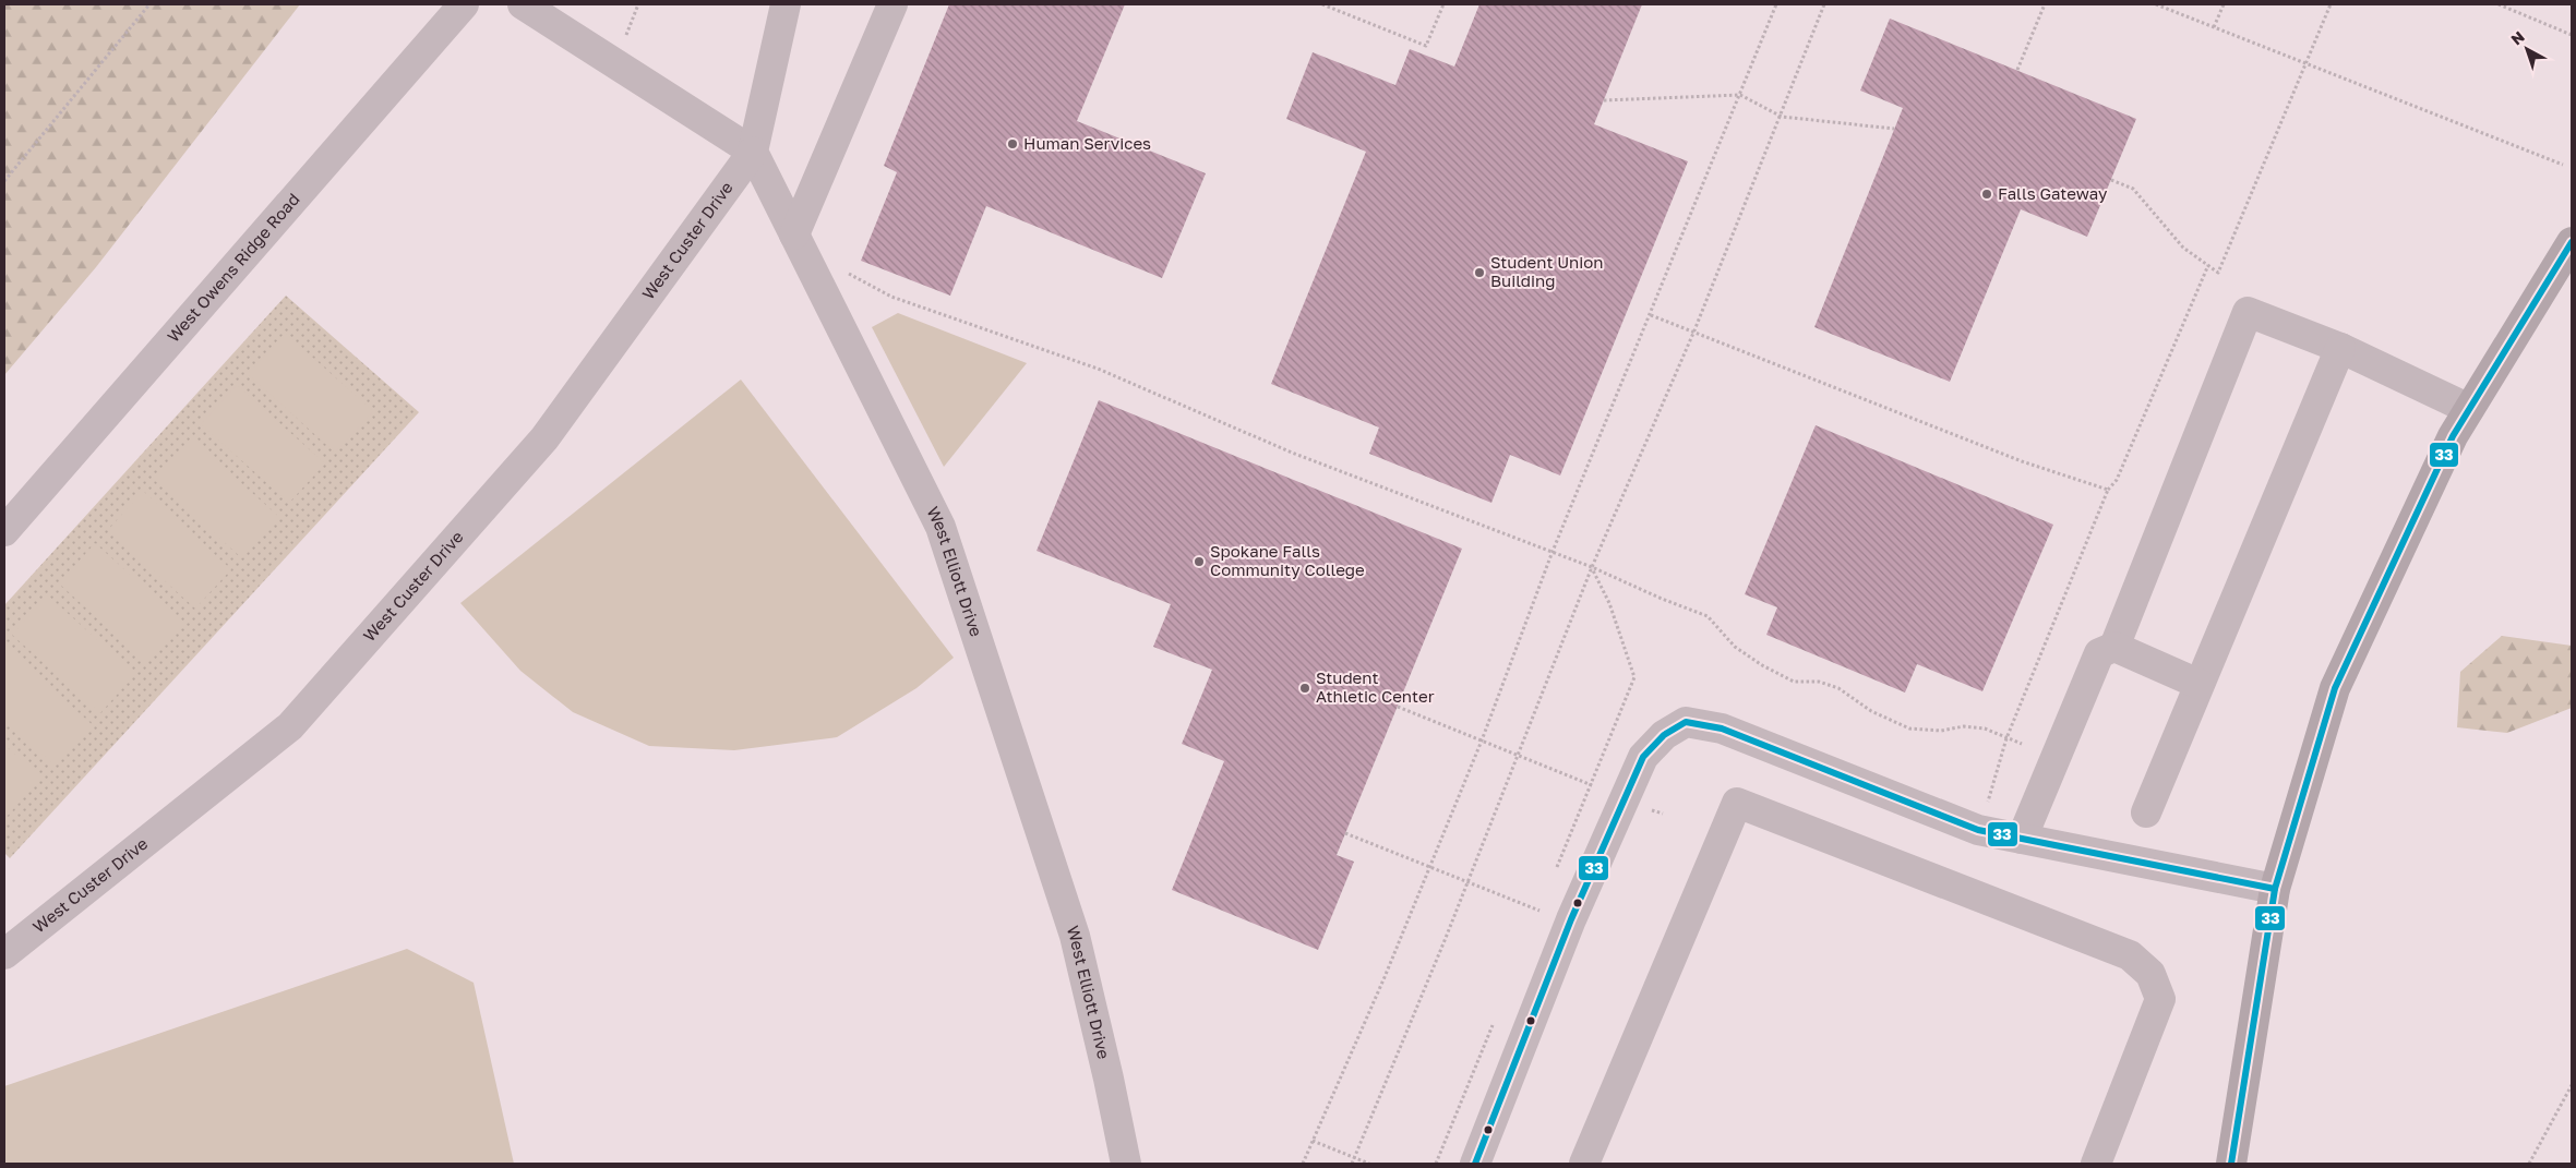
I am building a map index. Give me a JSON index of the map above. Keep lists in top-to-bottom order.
{
  "streets": {
    "street": ["West Custer Drive", "West Owens Ridge Road", "West Elliott Drive"]
  },
  "crossings": [
    ["West Custer Drive", "West Elliott Drive"]
  ],
  "places": [
    "Human Services",
    "Falls Gateway",
    "Student Union Building",
    "Spokane Falls Community College",
    "Student Athletic Center"
  ],
  "lines": ["transit line 33"],
  "north": "top left"
}
